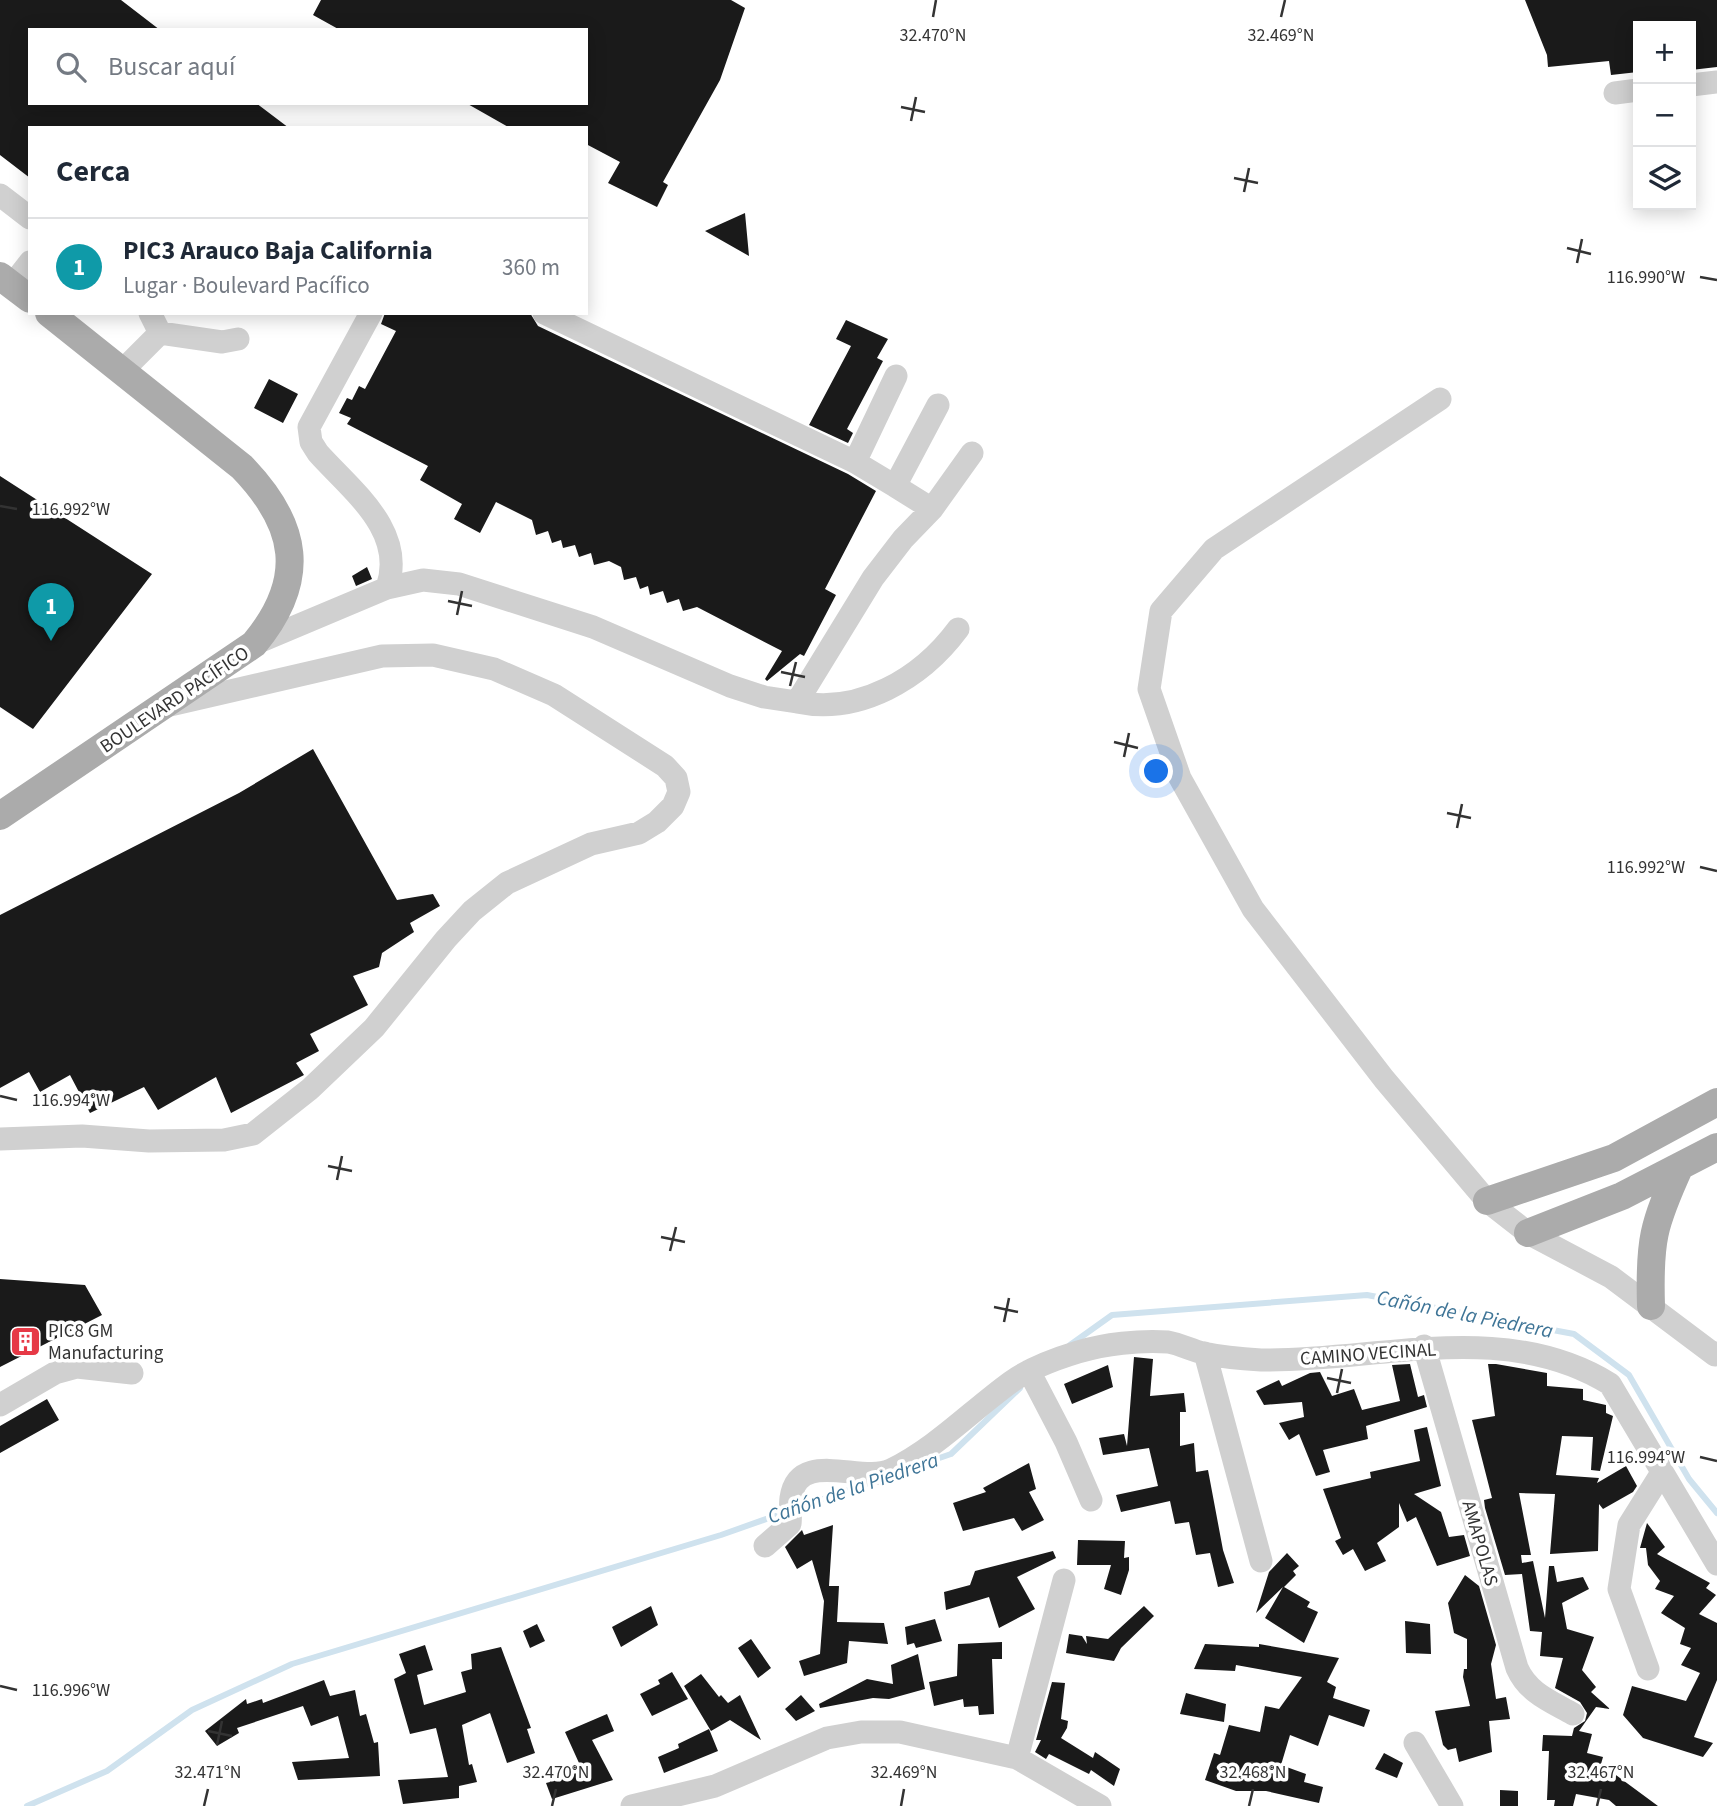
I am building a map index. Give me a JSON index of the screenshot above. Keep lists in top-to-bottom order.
{
  "streets": {
    "main road": ["BOULEVARD PACÍFICO"],
    "street": ["CAMINO VECINAL", "AMAPOLAS"]
  },
  "crossings": [
    ["CAMINO VECINAL", "AMAPOLAS"]
  ],
  "water": ["Cañón de la Piedrera"],
  "places": {
    "building": ["PIC8 GM Manufacturing"]
  },
  "page": {
    "map_buttons": ["+", "−"],
    "search": "Buscar aquí",
    "heading": "Cerca",
    "list": [
      {
        "mark": "1",
        "name": "PIC3 Arauco Baja California",
        "note": "Lugar · Boulevard Pacífico",
        "value": "360 m"
      }
    ],
    "pins": "1"
  },
  "coordinates": [
    "32.470°N",
    "32.469°N",
    "116.990°W",
    "116.992°W",
    "116.994°W",
    "116.996°W",
    "32.471°N",
    "32.468°N",
    "32.467°N"
  ]
}
